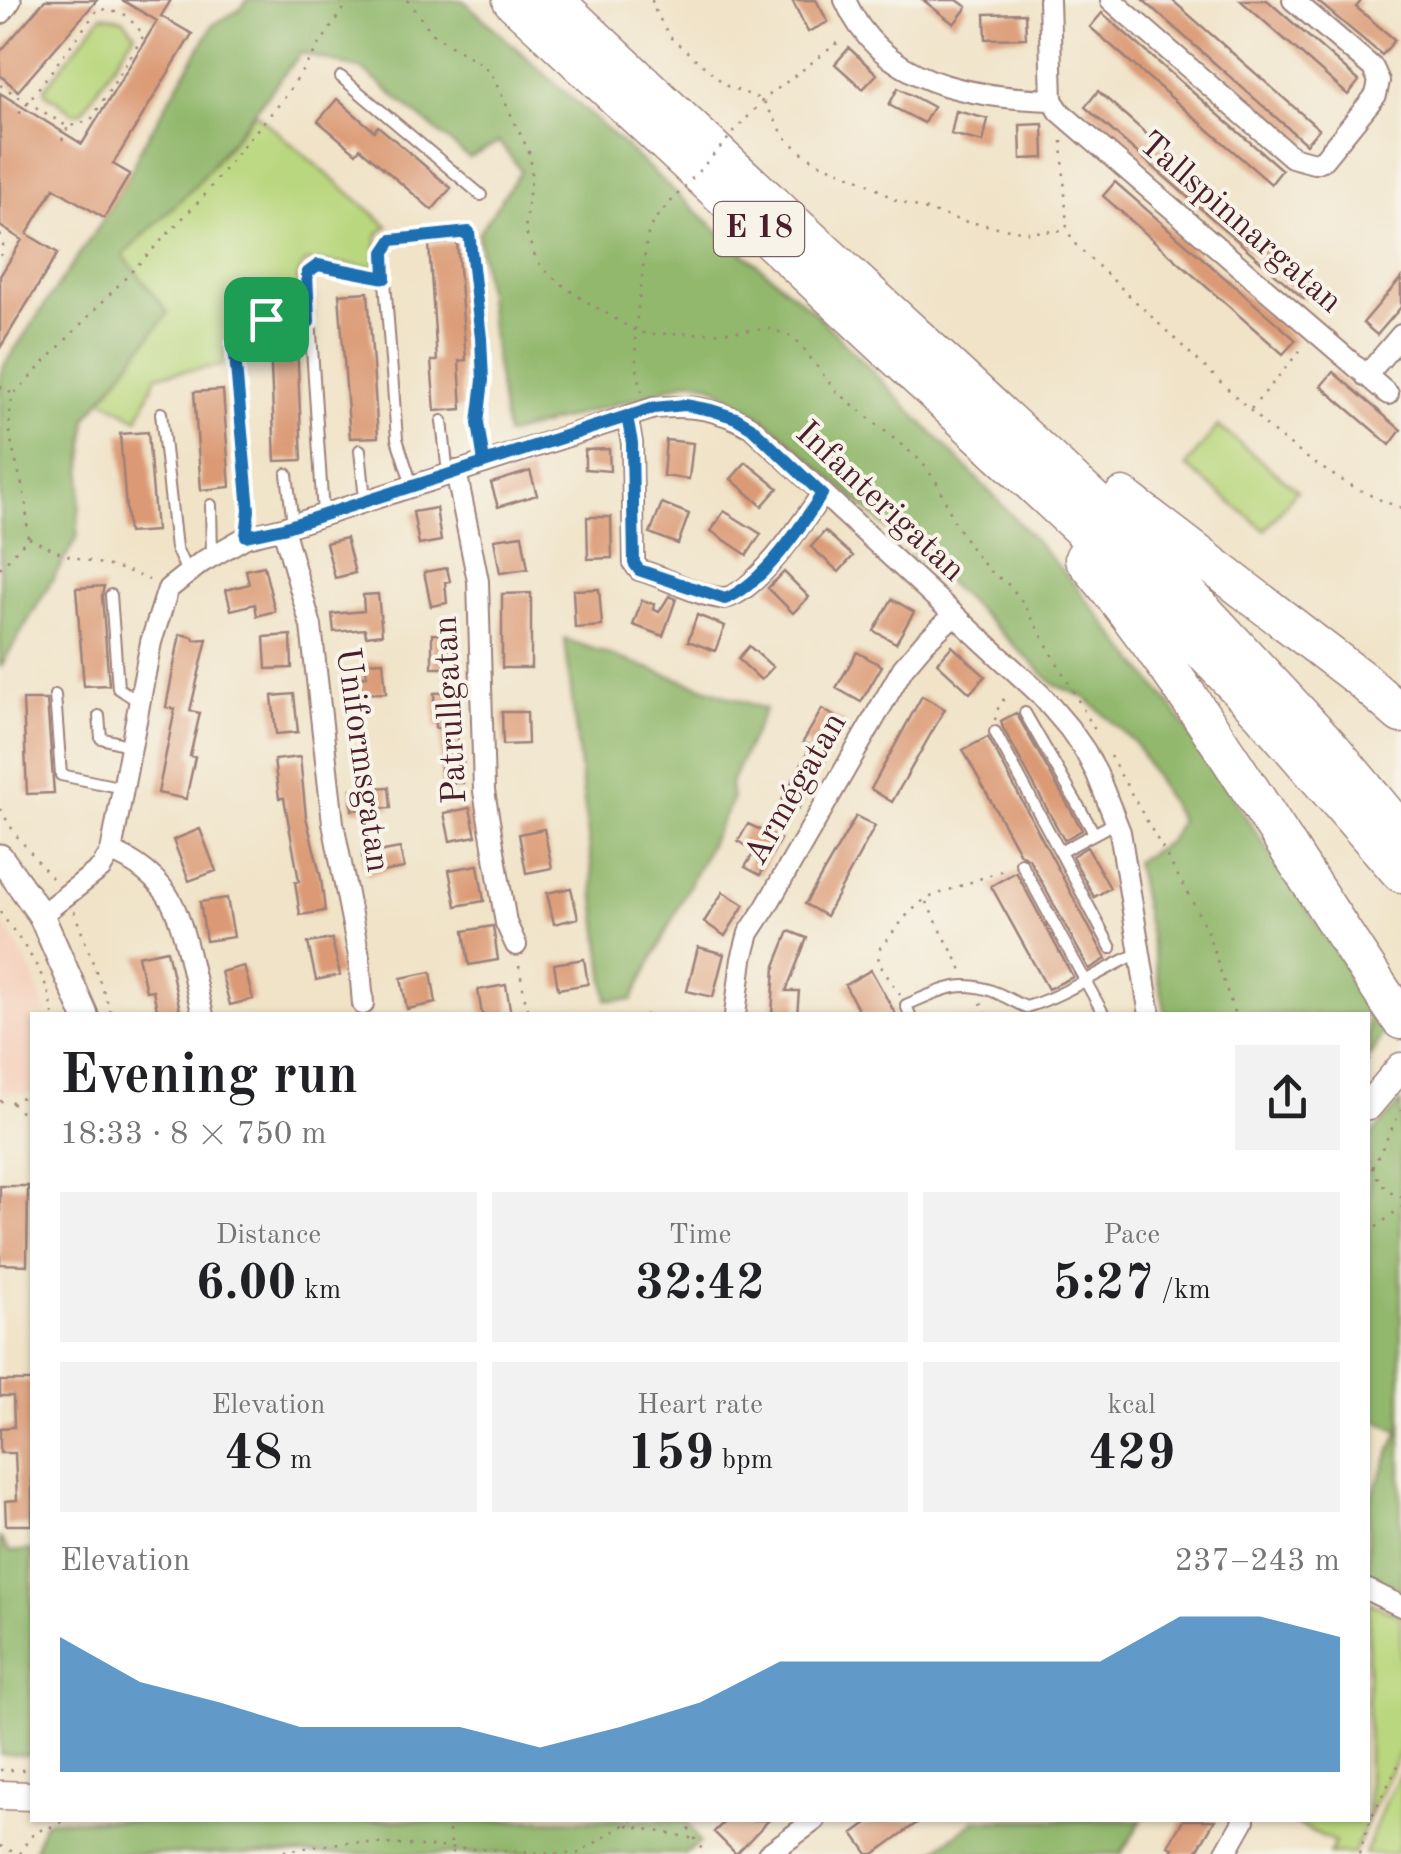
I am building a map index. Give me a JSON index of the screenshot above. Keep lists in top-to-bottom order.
{
  "streets": {
    "highway": ["E 18"],
    "street": [
      "Tallspinnargatan",
      "Infanterigatan",
      "Patrullgatan",
      "Uniformsgatan",
      "Armégatan"
    ]
  },
  "crossings": [
    ["Infanterigatan", "Patrullgatan"],
    ["Infanterigatan", "Uniformsgatan"],
    ["Infanterigatan", "Armégatan"]
  ],
  "page": {
    "heading": ["Evening run", "18:33 · 8 × 750 m"],
    "stats": [
      ["Distance", "6.00 km"],
      ["Time", "32:42"],
      ["Pace", "5:27 /km"],
      ["Elevation", "48 m"],
      ["Heart rate", "159 bpm"],
      ["kcal", "429"]
    ],
    "chart": ["Elevation", "237–243 m"]
  }
}
